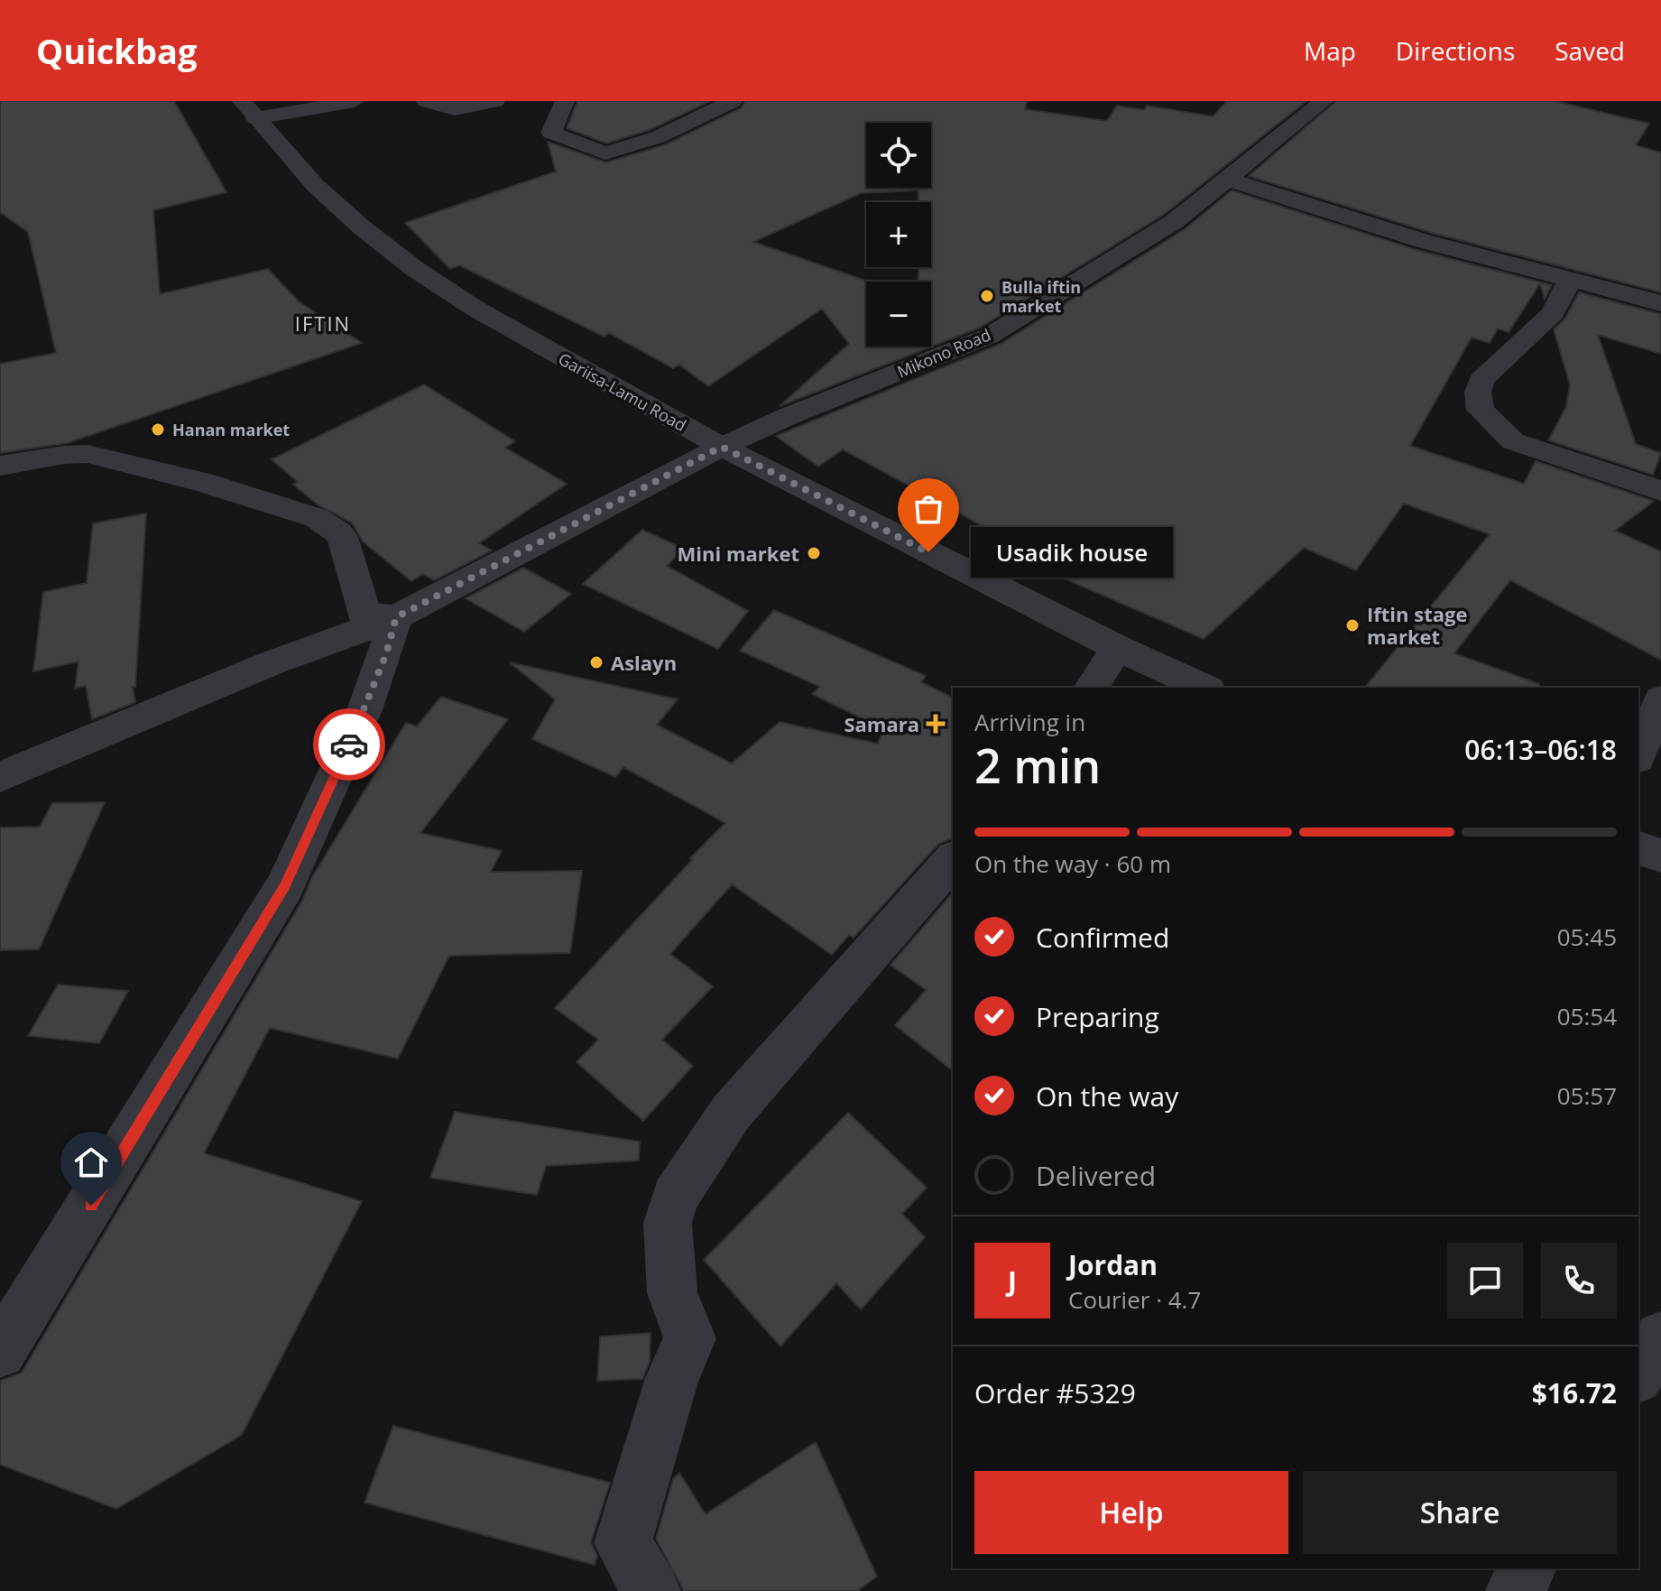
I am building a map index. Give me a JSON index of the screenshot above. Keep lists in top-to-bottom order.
{
  "streets": {
    "street": ["Mikono Road", "Gariisa-Lamu Road"]
  },
  "crossings": [
    ["Mikono Road", "Gariisa-Lamu Road"]
  ],
  "districts": ["IFTIN"],
  "places": {
    "other": [
      "Bulla iftin market",
      "Hanan market",
      "Usadik house",
      "Mini market",
      "Iftin stage market",
      "Aslayn"
    ],
    "health": ["Samara"]
  },
  "page": {
    "header": "Quickbag",
    "nav": ["Map", "Directions", "Saved"],
    "map_buttons": ["+", "−"],
    "bubble": "Usadik house",
    "heading": ["2 min", "Arriving in", "06:13–06:18"],
    "panel": [
      "Jordan",
      "Courier · 4.7",
      "Order #5329",
      "$16.72"
    ],
    "bar": "On the way · 60 m",
    "list": [
      ["Confirmed", "05:45"],
      ["Preparing", "05:54"],
      ["On the way", "05:57"],
      "Delivered"
    ],
    "round": "J",
    "buttons": ["Help", "Share"]
  }
}
